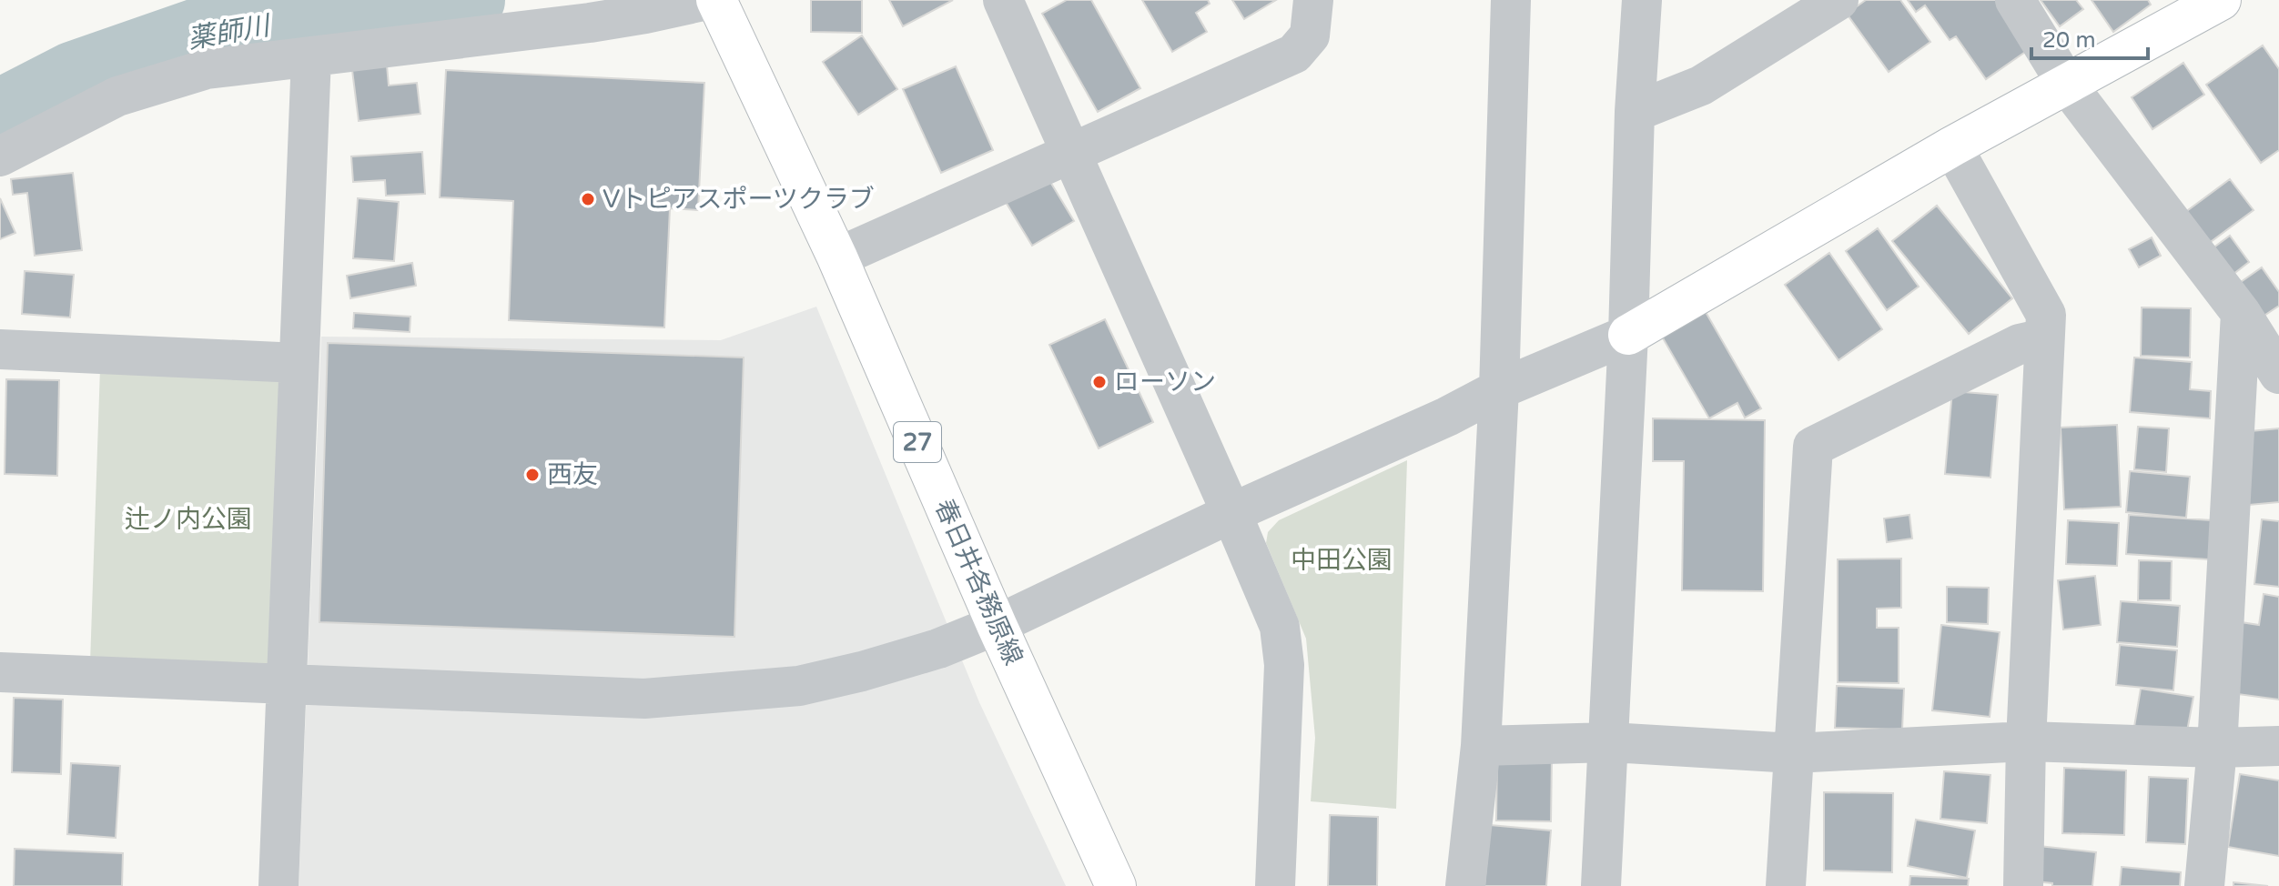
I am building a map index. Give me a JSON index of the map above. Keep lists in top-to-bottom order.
{
  "streets": {
    "main road": ["27", "春日井各務原線"]
  },
  "water": ["薬師川"],
  "parks": ["辻ノ内公園", "中田公園"],
  "places": ["Vトピアスポーツクラブ", "ローソン", "西友"],
  "scale_bar": "20 m"
}
